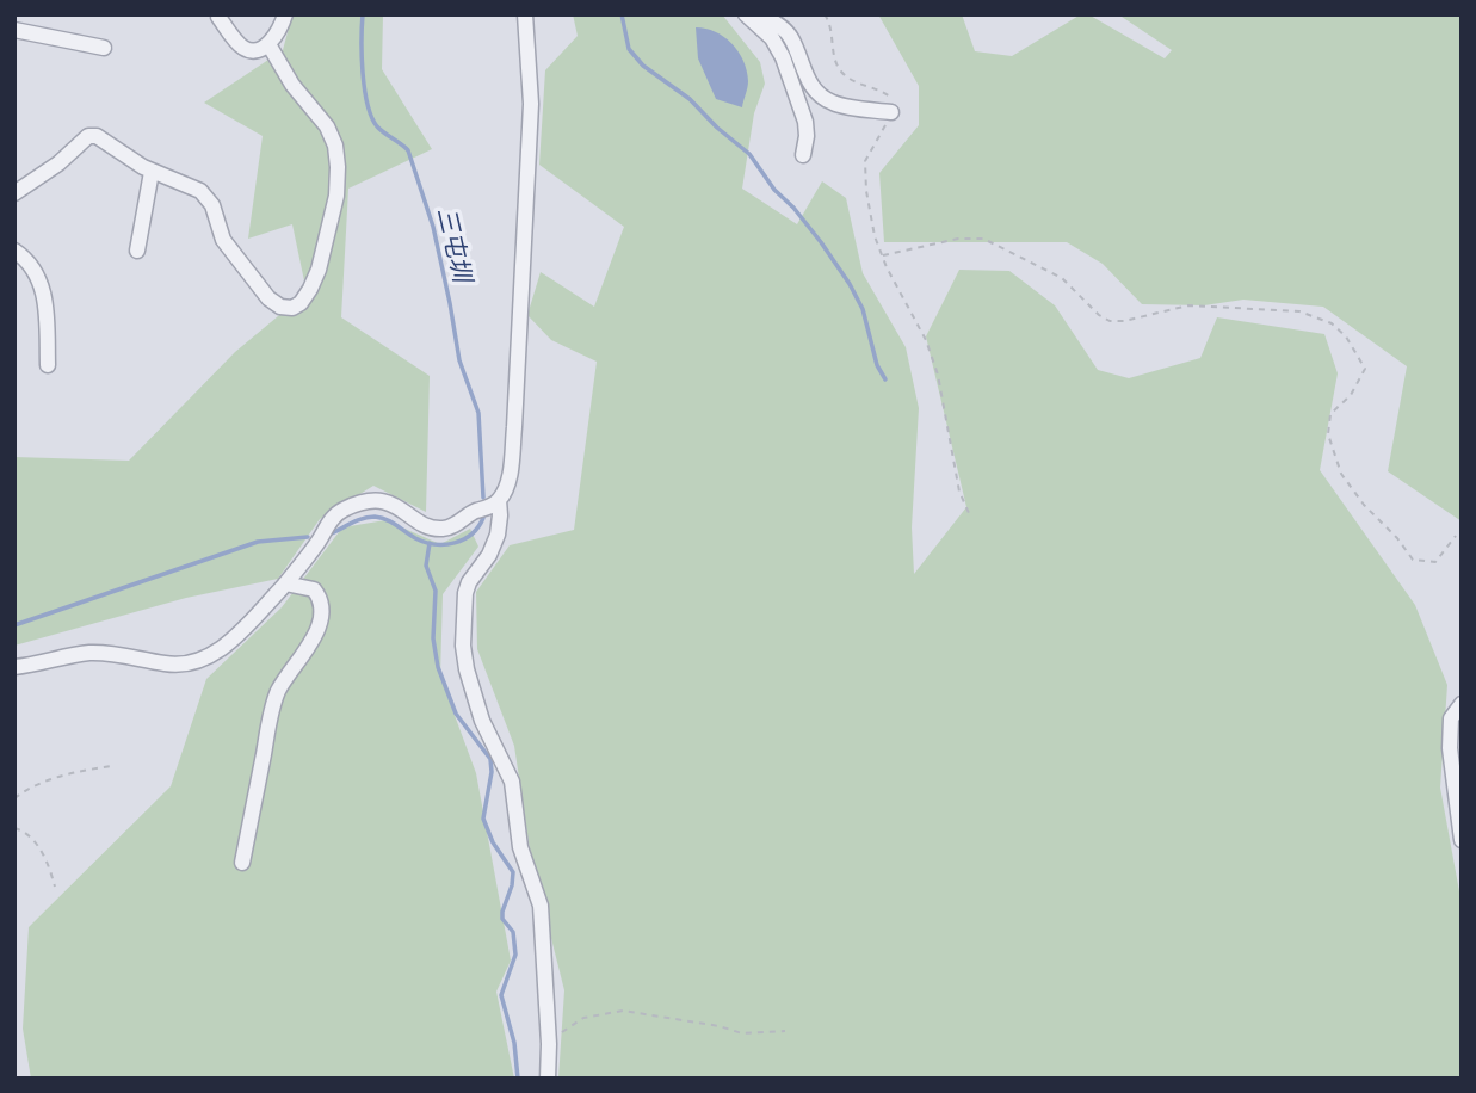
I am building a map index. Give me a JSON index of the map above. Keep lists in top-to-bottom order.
{
  "water": ["三屯圳"]
}
